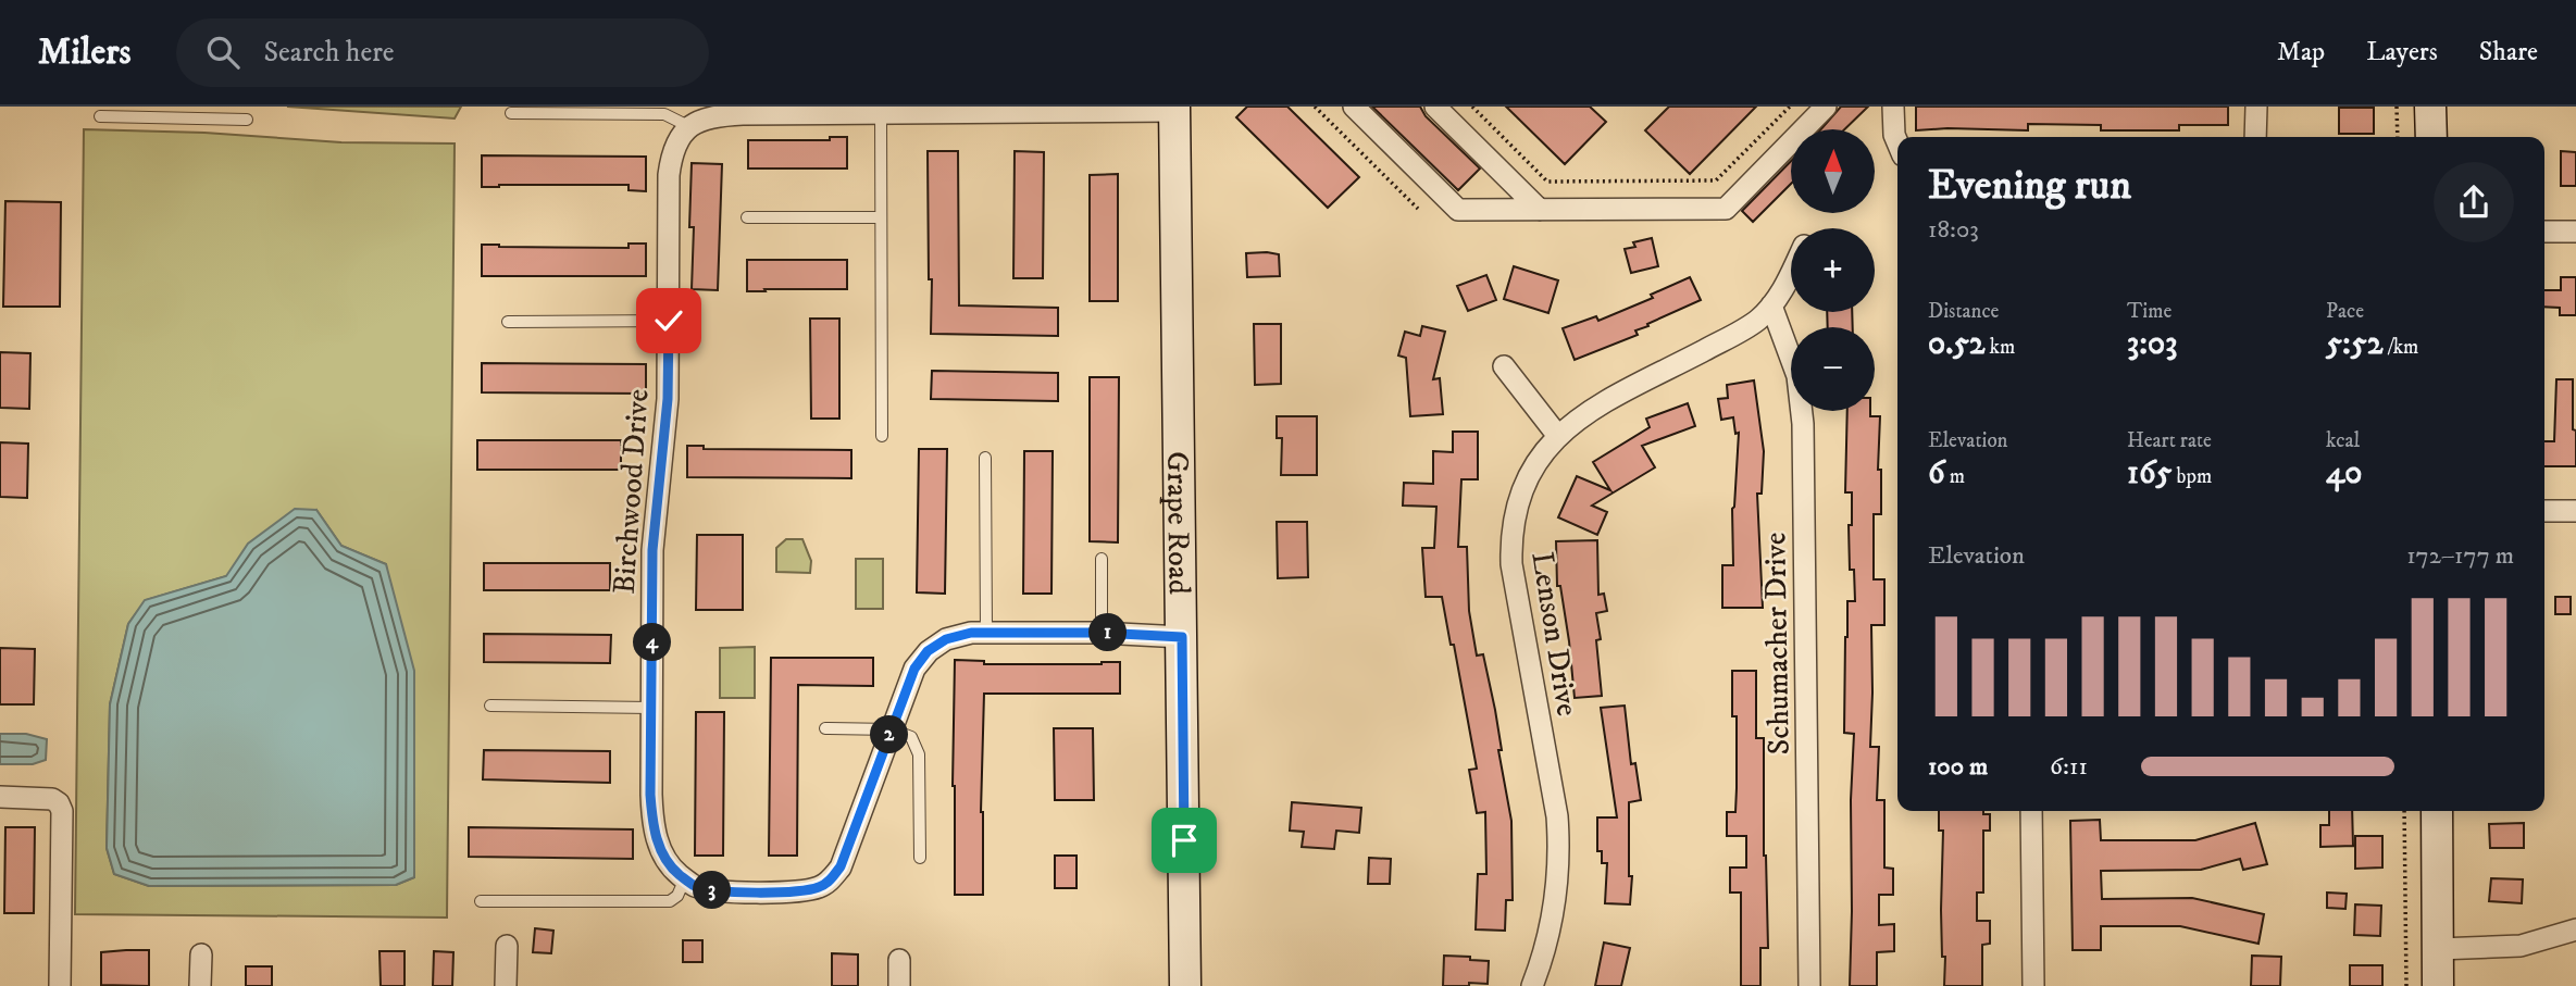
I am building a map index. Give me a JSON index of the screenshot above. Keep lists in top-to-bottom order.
{
  "streets": {
    "main road": ["Grape Road"],
    "street": ["Birchwood Drive", "Lenson Drive", "Schumacher Drive"]
  },
  "crossings": [
    ["Lenson Drive", "Schumacher Drive"]
  ],
  "north": "top",
  "page": {
    "header": "Milers",
    "search": "Search here",
    "nav": ["Map", "Layers", "Share"],
    "map_buttons": ["+", "−"],
    "heading": ["Evening run", "18:03"],
    "stats": [
      ["Distance", "0.52 km"],
      ["Time", "3:03"],
      ["Pace", "5:52 /km"],
      ["Elevation", "6 m"],
      ["Heart rate", "165 bpm"],
      ["kcal", "40"]
    ],
    "chart": ["Elevation", "172–177 m"],
    "pins": [
      "1",
      "4",
      "2",
      "3"
    ],
    "list": [
      {
        "name": "100 m",
        "note": "6:11"
      }
    ]
  }
}
